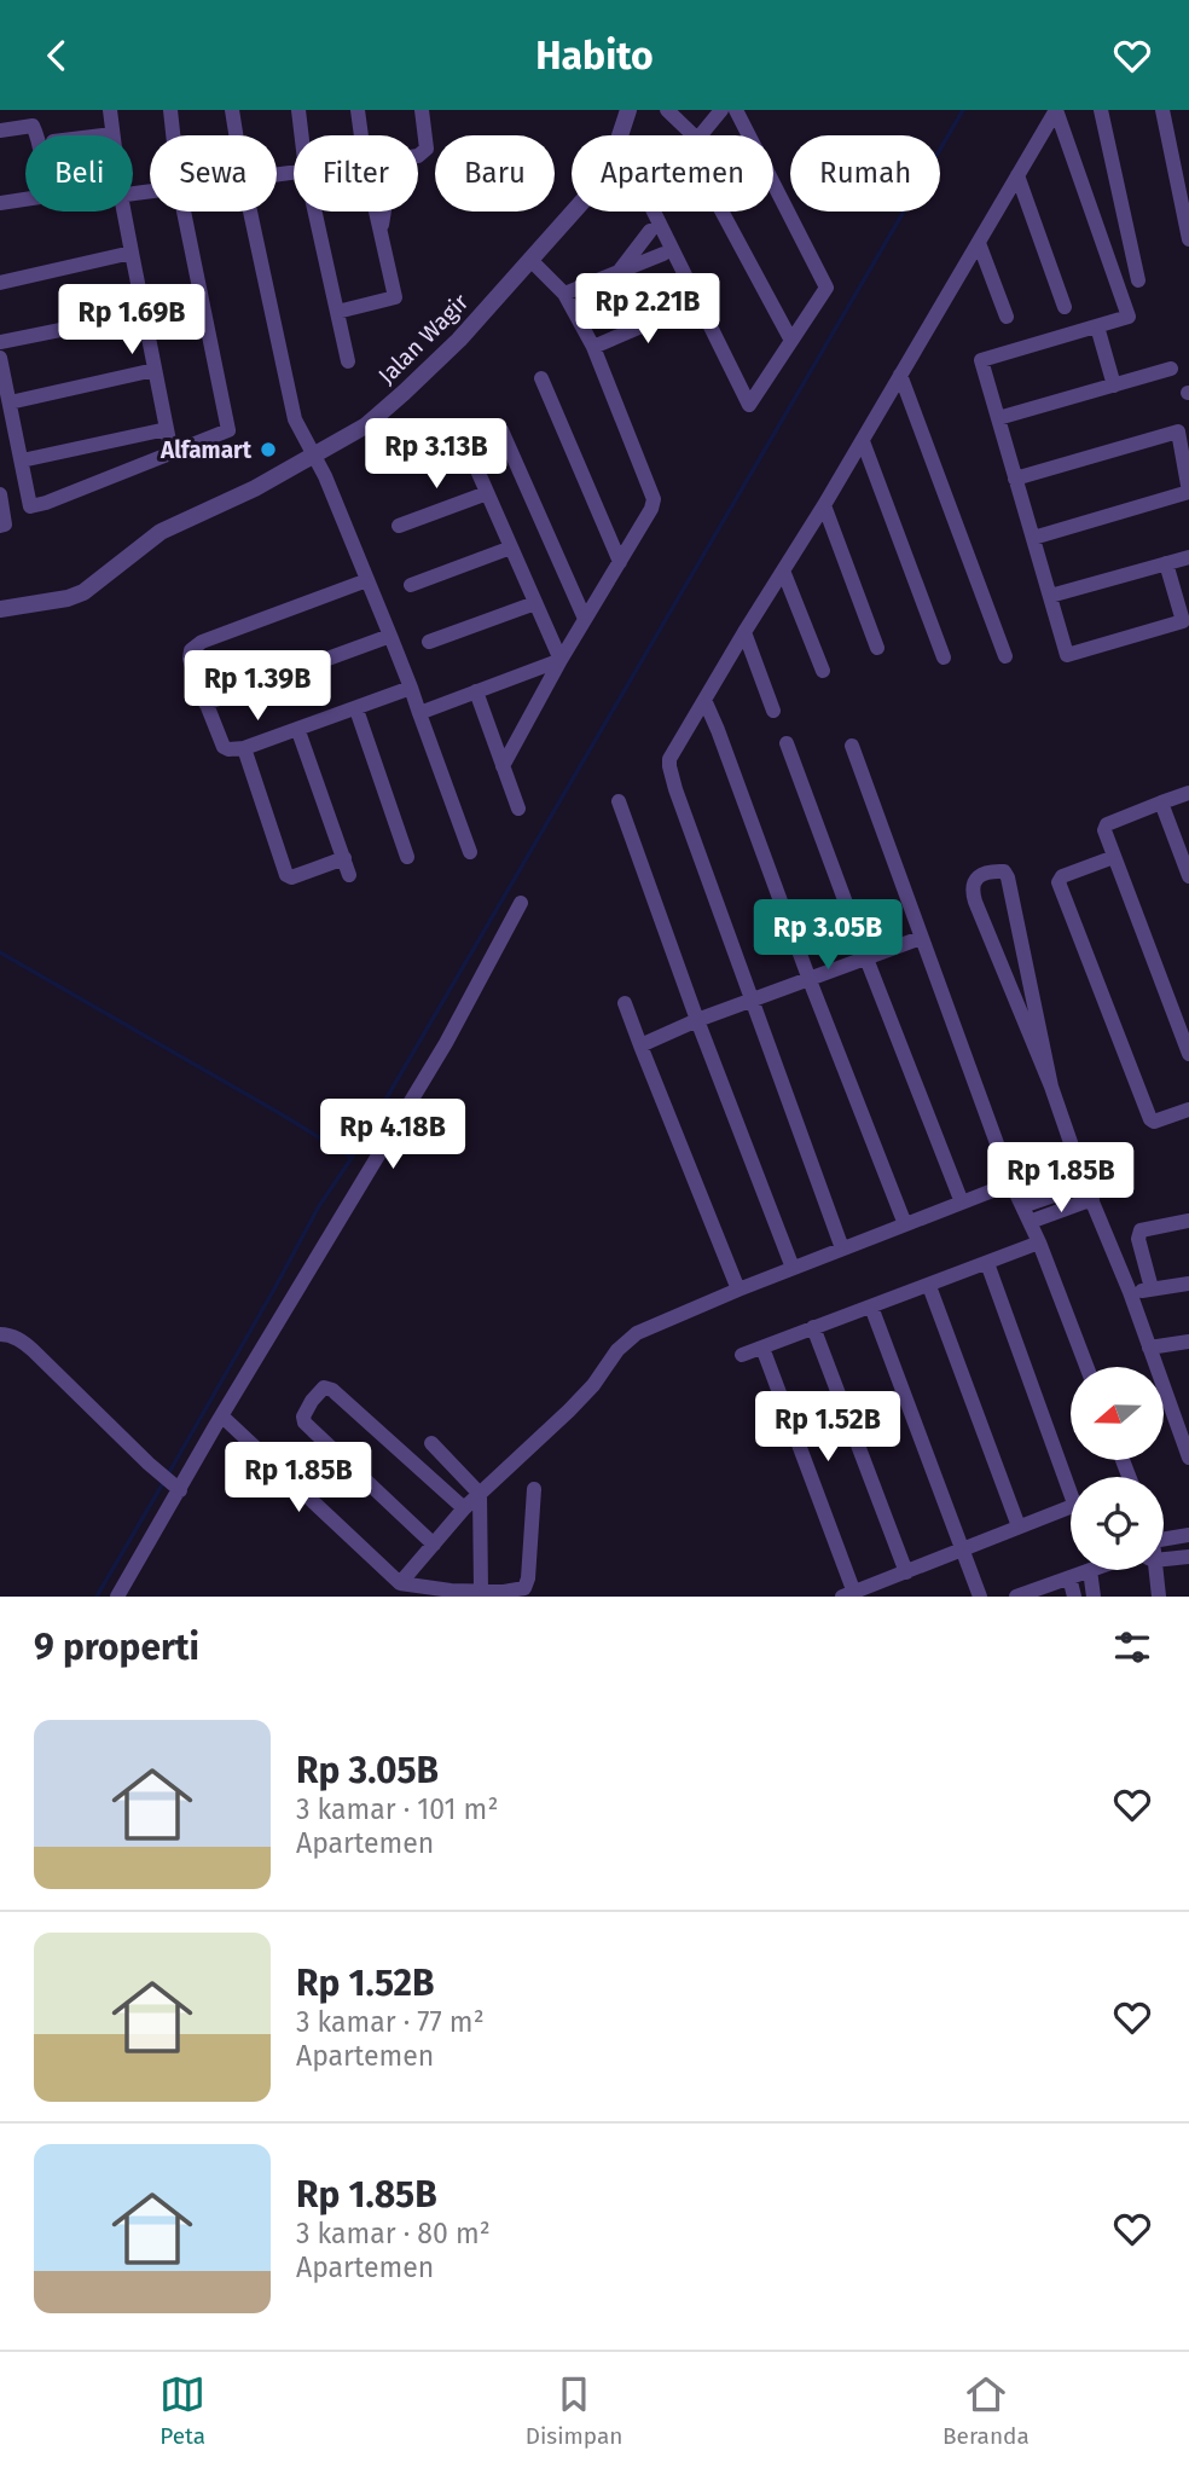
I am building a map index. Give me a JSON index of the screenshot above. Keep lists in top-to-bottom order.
{
  "streets": {
    "street": ["Jalan Wagir"]
  },
  "places": ["Alfamart"],
  "north": "left",
  "page": {
    "header": "Habito",
    "chip": [
      "Beli",
      "Sewa",
      "Filter",
      "Baru",
      "Apartemen",
      "Rumah"
    ],
    "price": [
      "Rp 2.21B",
      "Rp 1.69B",
      "Rp 3.13B",
      "Rp 1.39B",
      "Rp 3.05B",
      "Rp 4.18B",
      "Rp 1.85B",
      "Rp 1.52B",
      "Rp 1.85B"
    ],
    "heading": "9 properti",
    "list": [
      {
        "name": "Rp 3.05B",
        "note": "3 kamar · 101 m² · Apartemen"
      },
      {
        "name": "Rp 1.52B",
        "note": "3 kamar · 77 m² · Apartemen"
      },
      {
        "name": "Rp 1.85B",
        "note": "3 kamar · 80 m² · Apartemen"
      }
    ],
    "tabs": ["Peta", "Disimpan", "Beranda"]
  }
}
